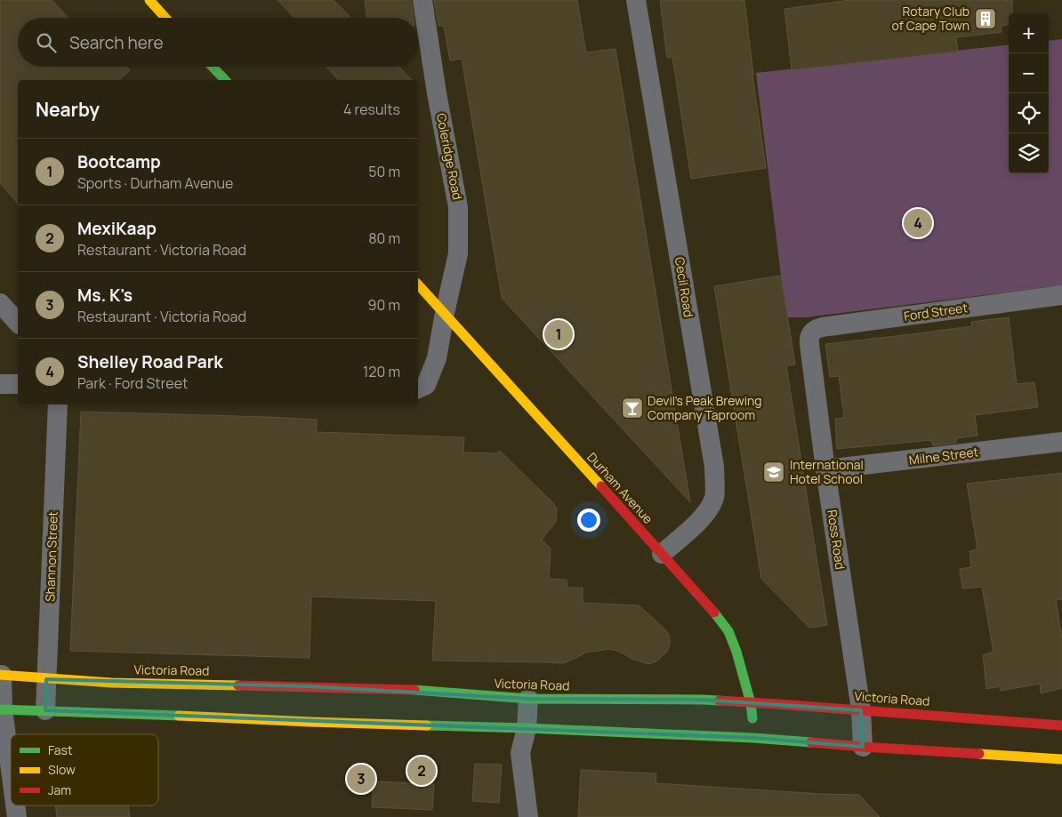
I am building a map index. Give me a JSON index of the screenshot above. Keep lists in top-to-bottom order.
{
  "streets": {
    "main road": ["Durham Avenue", "Victoria Road"],
    "street": [
      "Coleridge Road",
      "Cecil Road",
      "Ford Street",
      "Milne Street",
      "Ross Road",
      "Shannon Street"
    ]
  },
  "crossings": [
    ["Coleridge Road", "Durham Avenue"],
    ["Cecil Road", "Durham Avenue"],
    ["Ford Street", "Ross Road"],
    ["Milne Street", "Ross Road"],
    ["Durham Avenue", "Victoria Road"],
    ["Ross Road", "Victoria Road"],
    ["Shannon Street", "Victoria Road"]
  ],
  "places": {
    "building": ["Rotary Club of Cape Town"],
    "bar": ["Devil's Peak Brewing Company Taproom"],
    "school or university": ["International Hotel School"]
  },
  "legend": ["Fast", "Slow", "Jam"],
  "page": {
    "map_buttons": ["+", "−"],
    "search": "Search here",
    "heading": ["Nearby", "4 results"],
    "list": [
      {
        "mark": "1",
        "name": "Bootcamp",
        "note": "Sports · Durham Avenue",
        "value": "50 m"
      },
      {
        "mark": "2",
        "name": "MexiKaap",
        "note": "Restaurant · Victoria Road",
        "value": "80 m"
      },
      {
        "mark": "3",
        "name": "Ms. K's",
        "note": "Restaurant · Victoria Road",
        "value": "90 m"
      },
      {
        "mark": "4",
        "name": "Shelley Road Park",
        "note": "Park · Ford Street",
        "value": "120 m"
      }
    ],
    "pins": [
      "4",
      "1",
      "2",
      "3"
    ]
  }
}
